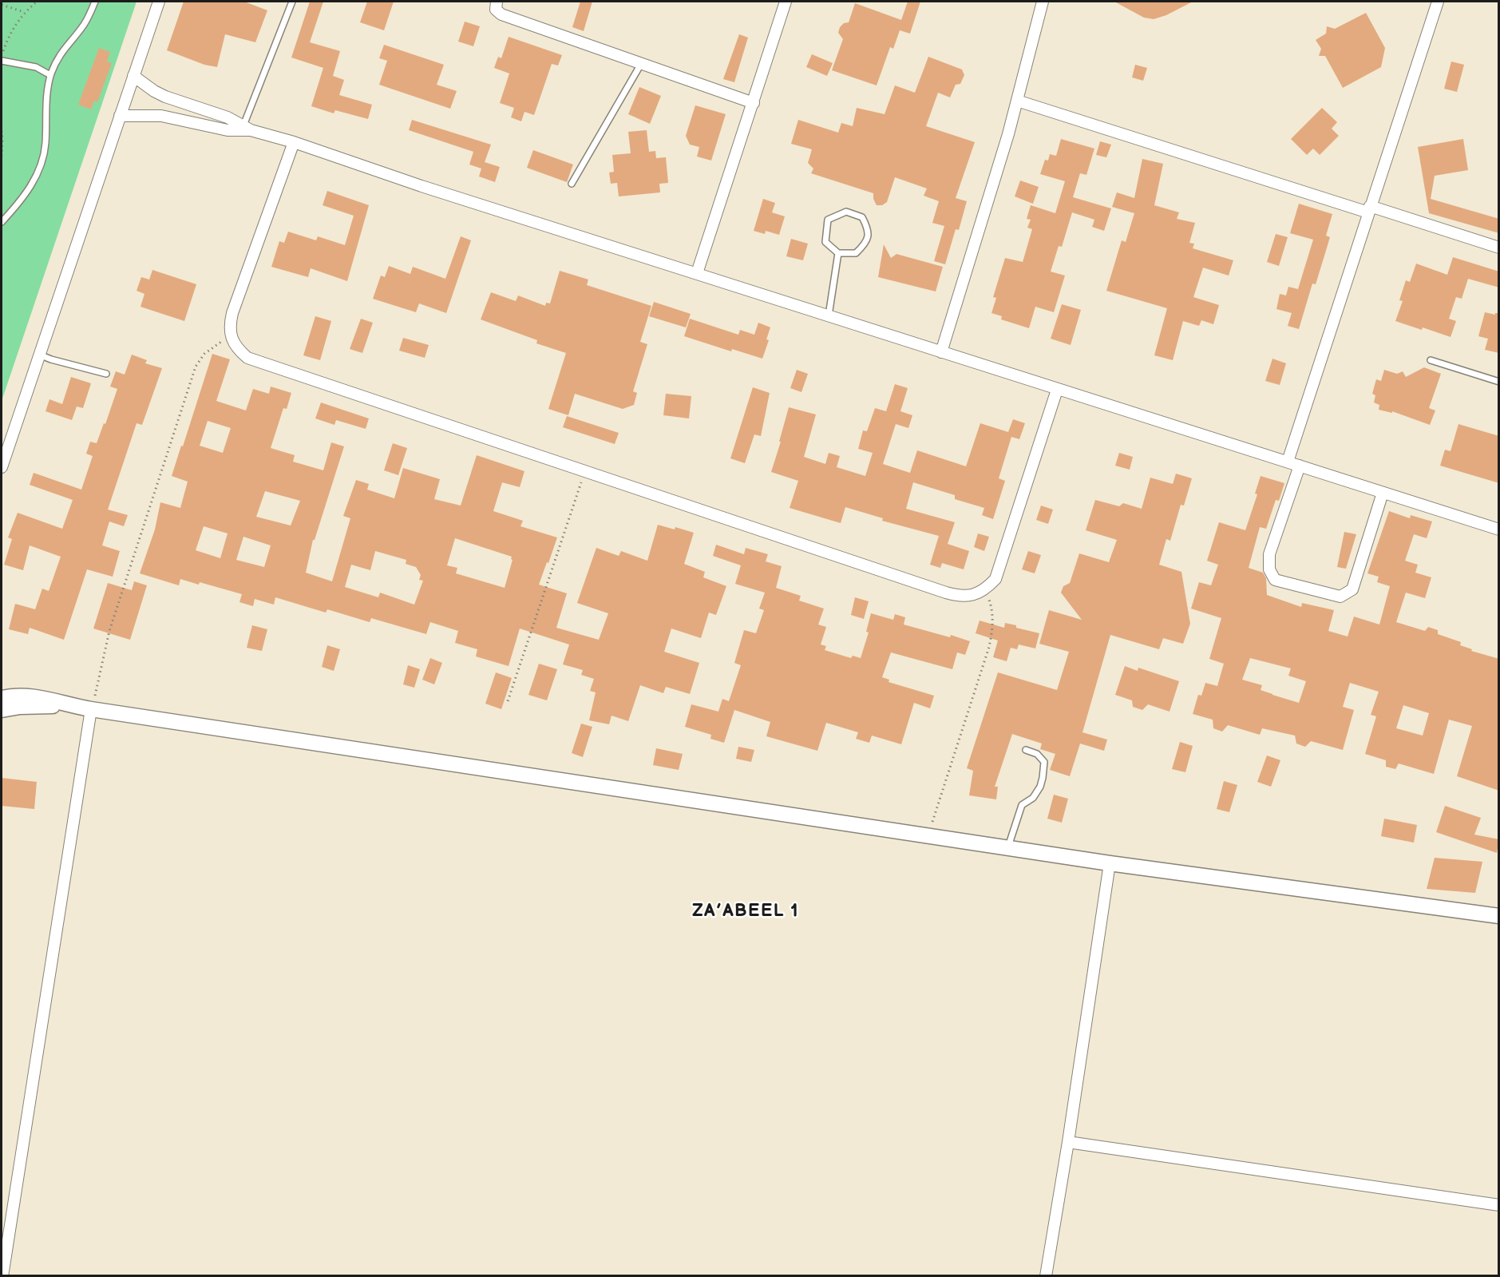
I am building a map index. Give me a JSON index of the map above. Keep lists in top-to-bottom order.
{
  "districts": ["ZA’ABEEL 1"]
}
